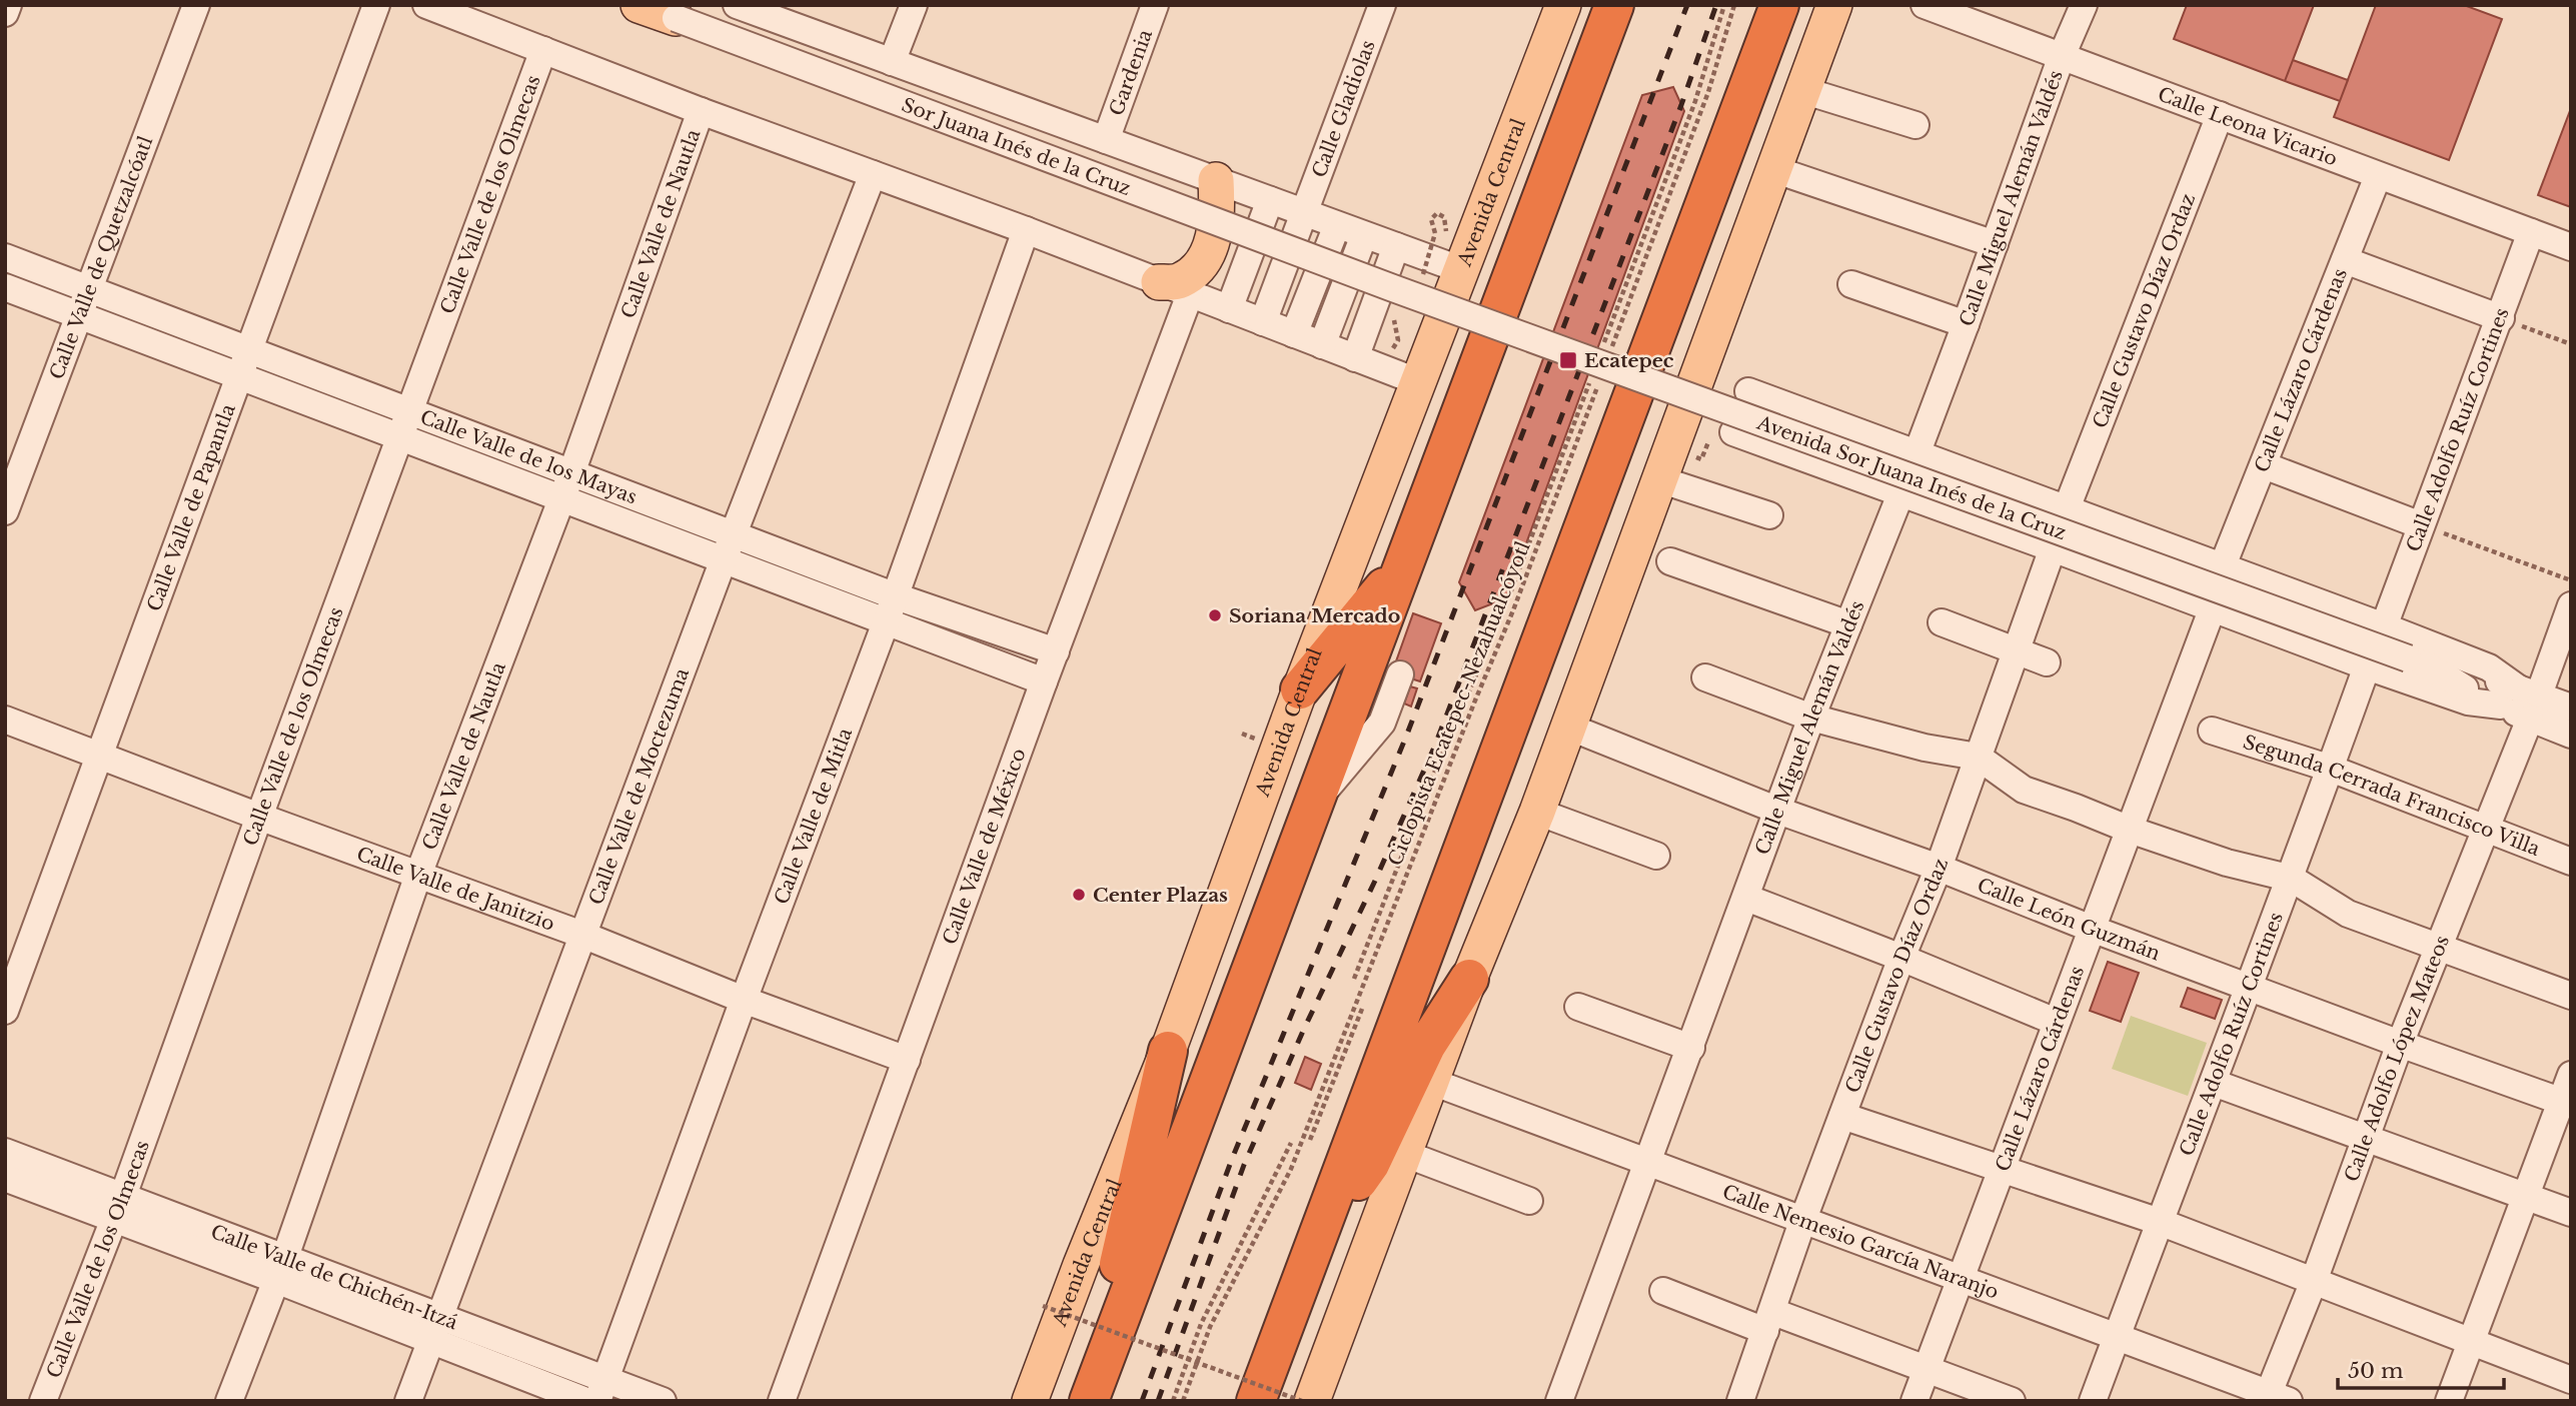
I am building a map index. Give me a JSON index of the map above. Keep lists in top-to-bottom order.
{
  "streets": {
    "main road": ["Sor Juana Inés de la Cruz", "Avenida Central"],
    "street": [
      "Gardenia",
      "Calle Gladiolas",
      "Calle Leona Vicario",
      "Calle Valle de los Olmecas",
      "Calle Miguel Alemán Valdés",
      "Calle Valle de Nautla",
      "Calle Valle de Quetzalcóatl",
      "Calle Gustavo Díaz Ordaz",
      "Calle Lázaro Cárdenas",
      "Calle Adolfo Ruíz Cortines",
      "Calle Valle de los Mayas",
      "Avenida Sor Juana Inés de la Cruz",
      "Calle Valle de Papantla",
      "Calle Valle de Moctezuma",
      "Segunda Cerrada Francisco Villa",
      "Calle Valle de Mitla",
      "Calle Valle de México",
      "Calle Valle de Janitzio",
      "Calle León Guzmán",
      "Calle Adolfo López Mateos",
      "Calle Nemesio García Naranjo",
      "Calle Valle de Chichén-Itzá"
    ],
    "path": ["Ciclopista Ecatepec-Nezahualcóyotl"]
  },
  "crossings": [
    ["Calle Leona Vicario", "Calle Miguel Alemán Valdés"],
    ["Calle Leona Vicario", "Calle Gustavo Díaz Ordaz"],
    ["Calle Leona Vicario", "Calle Lázaro Cárdenas"],
    ["Calle Leona Vicario", "Calle Adolfo Ruíz Cortines"],
    ["Sor Juana Inés de la Cruz", "Avenida Sor Juana Inés de la Cruz"],
    ["Calle Valle de los Olmecas", "Calle Valle de los Mayas"],
    ["Calle Valle de los Olmecas", "Calle Valle de Janitzio"],
    ["Calle Valle de los Olmecas", "Calle Valle de Chichén-Itzá"],
    ["Calle Miguel Alemán Valdés", "Avenida Sor Juana Inés de la Cruz"],
    ["Calle Miguel Alemán Valdés", "Calle León Guzmán"],
    ["Calle Miguel Alemán Valdés", "Calle Nemesio García Naranjo"],
    ["Calle Valle de Nautla", "Calle Valle de los Mayas"],
    ["Calle Valle de Nautla", "Calle Valle de Janitzio"],
    ["Calle Valle de Nautla", "Calle Valle de Chichén-Itzá"],
    ["Calle Valle de Quetzalcóatl", "Calle Valle de los Mayas"],
    ["Calle Gustavo Díaz Ordaz", "Avenida Sor Juana Inés de la Cruz"],
    ["Calle Gustavo Díaz Ordaz", "Calle León Guzmán"],
    ["Calle Gustavo Díaz Ordaz", "Calle Nemesio García Naranjo"],
    ["Calle Lázaro Cárdenas", "Avenida Sor Juana Inés de la Cruz"],
    ["Calle Lázaro Cárdenas", "Calle León Guzmán"],
    ["Calle Lázaro Cárdenas", "Calle Nemesio García Naranjo"],
    ["Calle Adolfo Ruíz Cortines", "Avenida Sor Juana Inés de la Cruz"],
    ["Calle Adolfo Ruíz Cortines", "Segunda Cerrada Francisco Villa"],
    ["Calle Adolfo Ruíz Cortines", "Calle León Guzmán"],
    ["Calle Adolfo Ruíz Cortines", "Calle Nemesio García Naranjo"],
    ["Calle Valle de los Mayas", "Calle Valle de Papantla"],
    ["Calle Valle de los Mayas", "Calle Valle de Moctezuma"],
    ["Calle Valle de los Mayas", "Calle Valle de Mitla"],
    ["Calle Valle de los Mayas", "Calle Valle de México"],
    ["Avenida Sor Juana Inés de la Cruz", "Calle Adolfo López Mateos"],
    ["Calle Valle de Papantla", "Calle Valle de Janitzio"],
    ["Calle Valle de Moctezuma", "Calle Valle de Janitzio"],
    ["Calle Valle de Moctezuma", "Calle Valle de Chichén-Itzá"],
    ["Segunda Cerrada Francisco Villa", "Calle Adolfo López Mateos"],
    ["Calle Valle de Mitla", "Calle Valle de Janitzio"],
    ["Calle Valle de Mitla", "Calle Valle de Chichén-Itzá"],
    ["Calle Valle de México", "Calle Valle de Janitzio"],
    ["Calle León Guzmán", "Calle Adolfo López Mateos"],
    ["Calle Adolfo López Mateos", "Calle Nemesio García Naranjo"]
  ],
  "places": {
    "transit": ["Ecatepec"],
    "other": ["Soriana Mercado", "Center Plazas"]
  },
  "scale_bar": "50 m"
}
